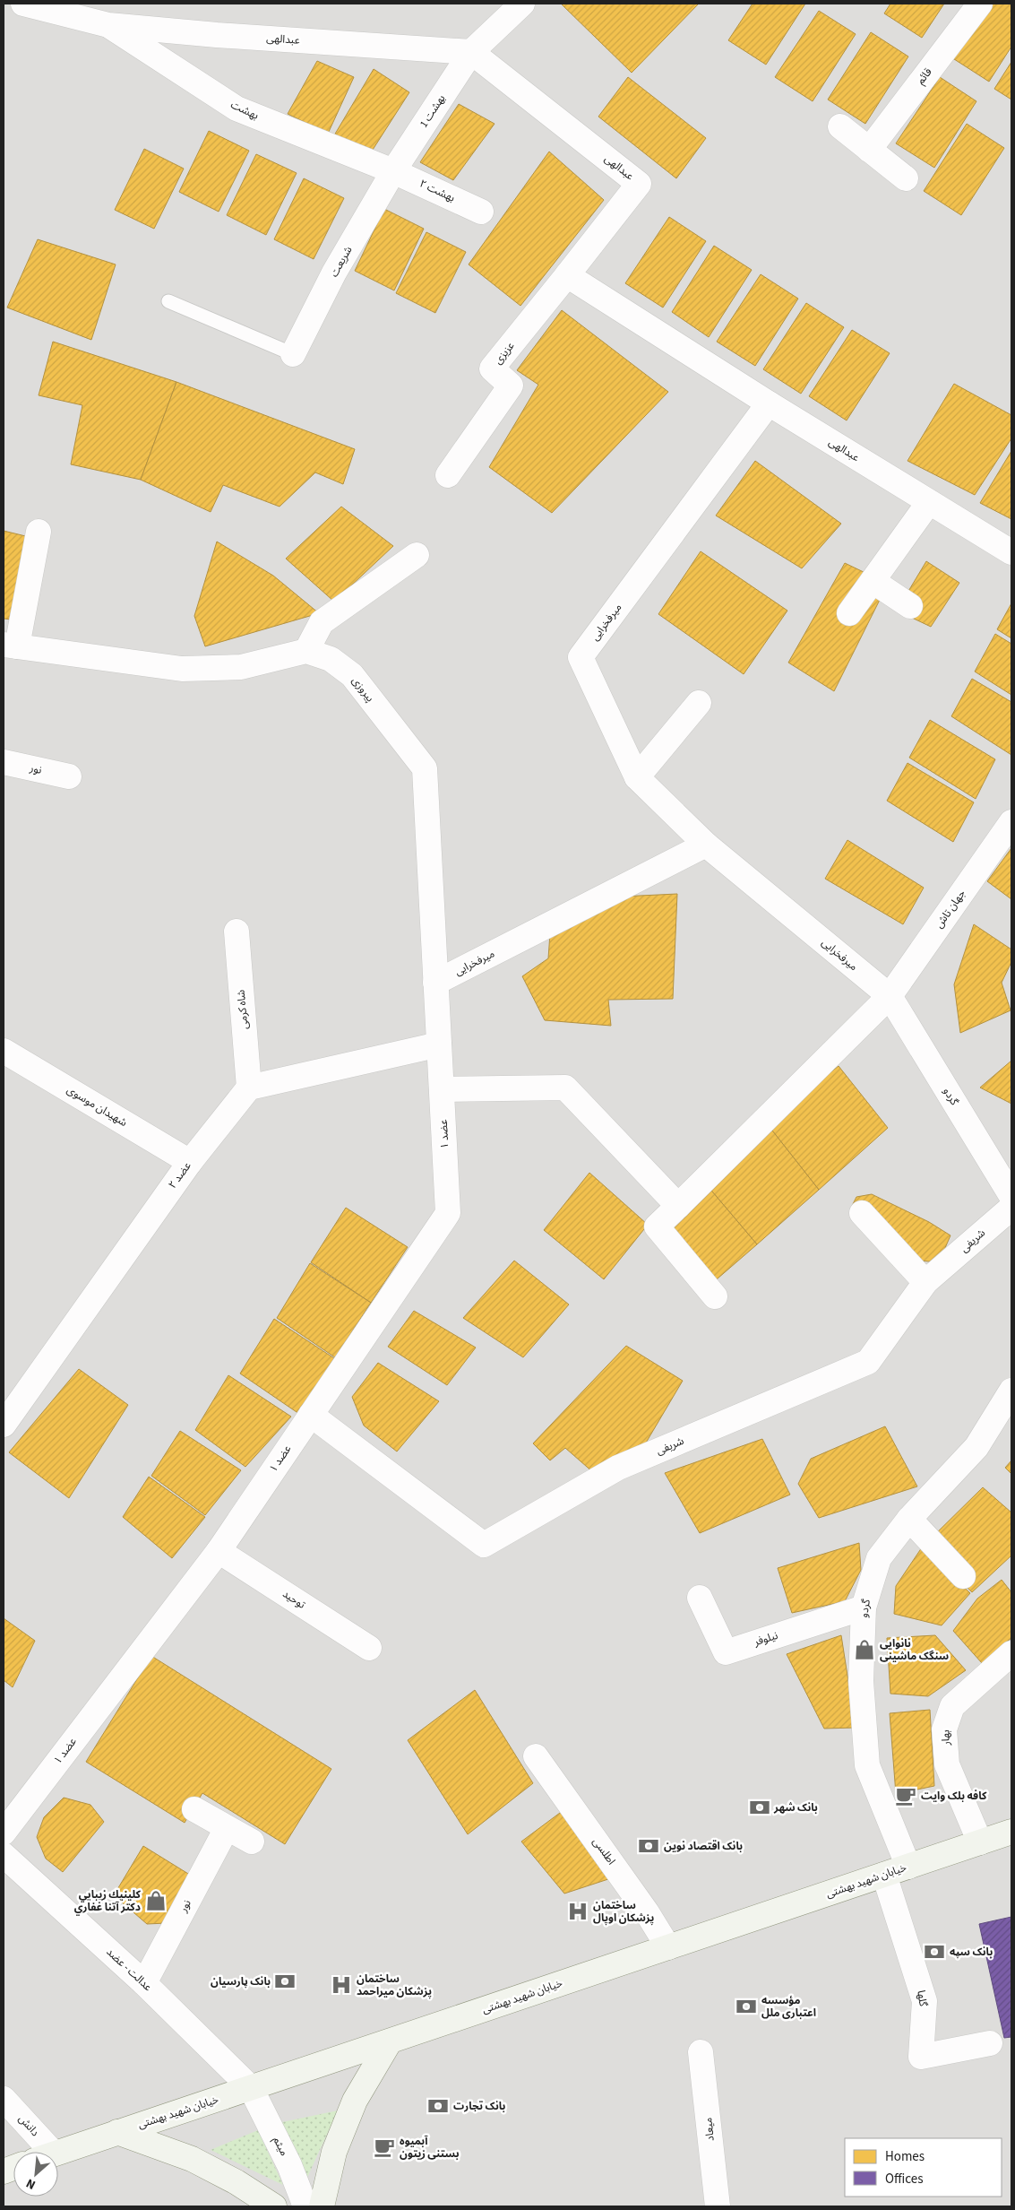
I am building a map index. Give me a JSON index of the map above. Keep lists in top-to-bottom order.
{
  "streets": {
    "main road": ["خیابان شهید بهشتی"],
    "street": [
      "عبدالهی",
      "قائم",
      "بهشت",
      "بهشت 1",
      "بهشت ۲",
      "شریعت",
      "عزیزی",
      "میرفخرایی",
      "پیروزی",
      "نور",
      "جهان تاش",
      "شاه کرمی",
      "گردو",
      "شهیدان موسوی",
      "عضد ۱",
      "عضد ۲",
      "شریفی",
      "توحید",
      "نیلوفر",
      "بهار",
      "اطلسی",
      "عدالت - عضد",
      "گلها",
      "دانش",
      "میعاد",
      "میثم"
    ]
  },
  "crossings": [
    ["عبدالهی", "بهشت"],
    ["عبدالهی", "بهشت 1"],
    ["عبدالهی", "عزیزی"],
    ["عبدالهی", "میرفخرایی"],
    ["بهشت", "بهشت 1"],
    ["بهشت", "بهشت ۲"],
    ["بهشت", "شریعت"],
    ["بهشت 1", "بهشت ۲"],
    ["بهشت 1", "شریعت"],
    ["بهشت ۲", "شریعت"],
    ["میرفخرایی", "پیروزی"],
    ["میرفخرایی", "جهان تاش"],
    ["میرفخرایی", "گردو"],
    ["پیروزی", "عضد ۱"],
    ["نور", "عدالت - عضد"],
    ["جهان تاش", "گردو"],
    ["شاه کرمی", "عضد ۲"],
    ["گردو", "نیلوفر"],
    ["گردو", "خیابان شهید بهشتی"],
    ["شهیدان موسوی", "عضد ۲"],
    ["عضد ۱", "شریفی"],
    ["عضد ۱", "توحید"],
    ["بهار", "خیابان شهید بهشتی"],
    ["اطلسی", "خیابان شهید بهشتی"],
    ["خیابان شهید بهشتی", "عدالت - عضد"],
    ["خیابان شهید بهشتی", "گلها"],
    ["خیابان شهید بهشتی", "میثم"],
    ["عدالت - عضد", "میثم"]
  ],
  "places": {
    "shop": ["نانوایی سنگک ماشینی", "كلينيك زيبايي دكتر آتنا غفاري"],
    "cafe": ["کافه بلک وایت", "آبمیوه بستنی زیتون"],
    "bank": [
      "بانک شهر",
      "بانک اقتصاد نوین",
      "بانک سپه",
      "بانک پارسیان",
      "مؤسسه اعتباری ملل",
      "بانک تجارت"
    ],
    "hospital": ["ساختمان پزشکان اوپال", "ساختمان پزشکان میراحمد"]
  },
  "legend": ["Homes", "Offices"],
  "north": "bottom left"
}
